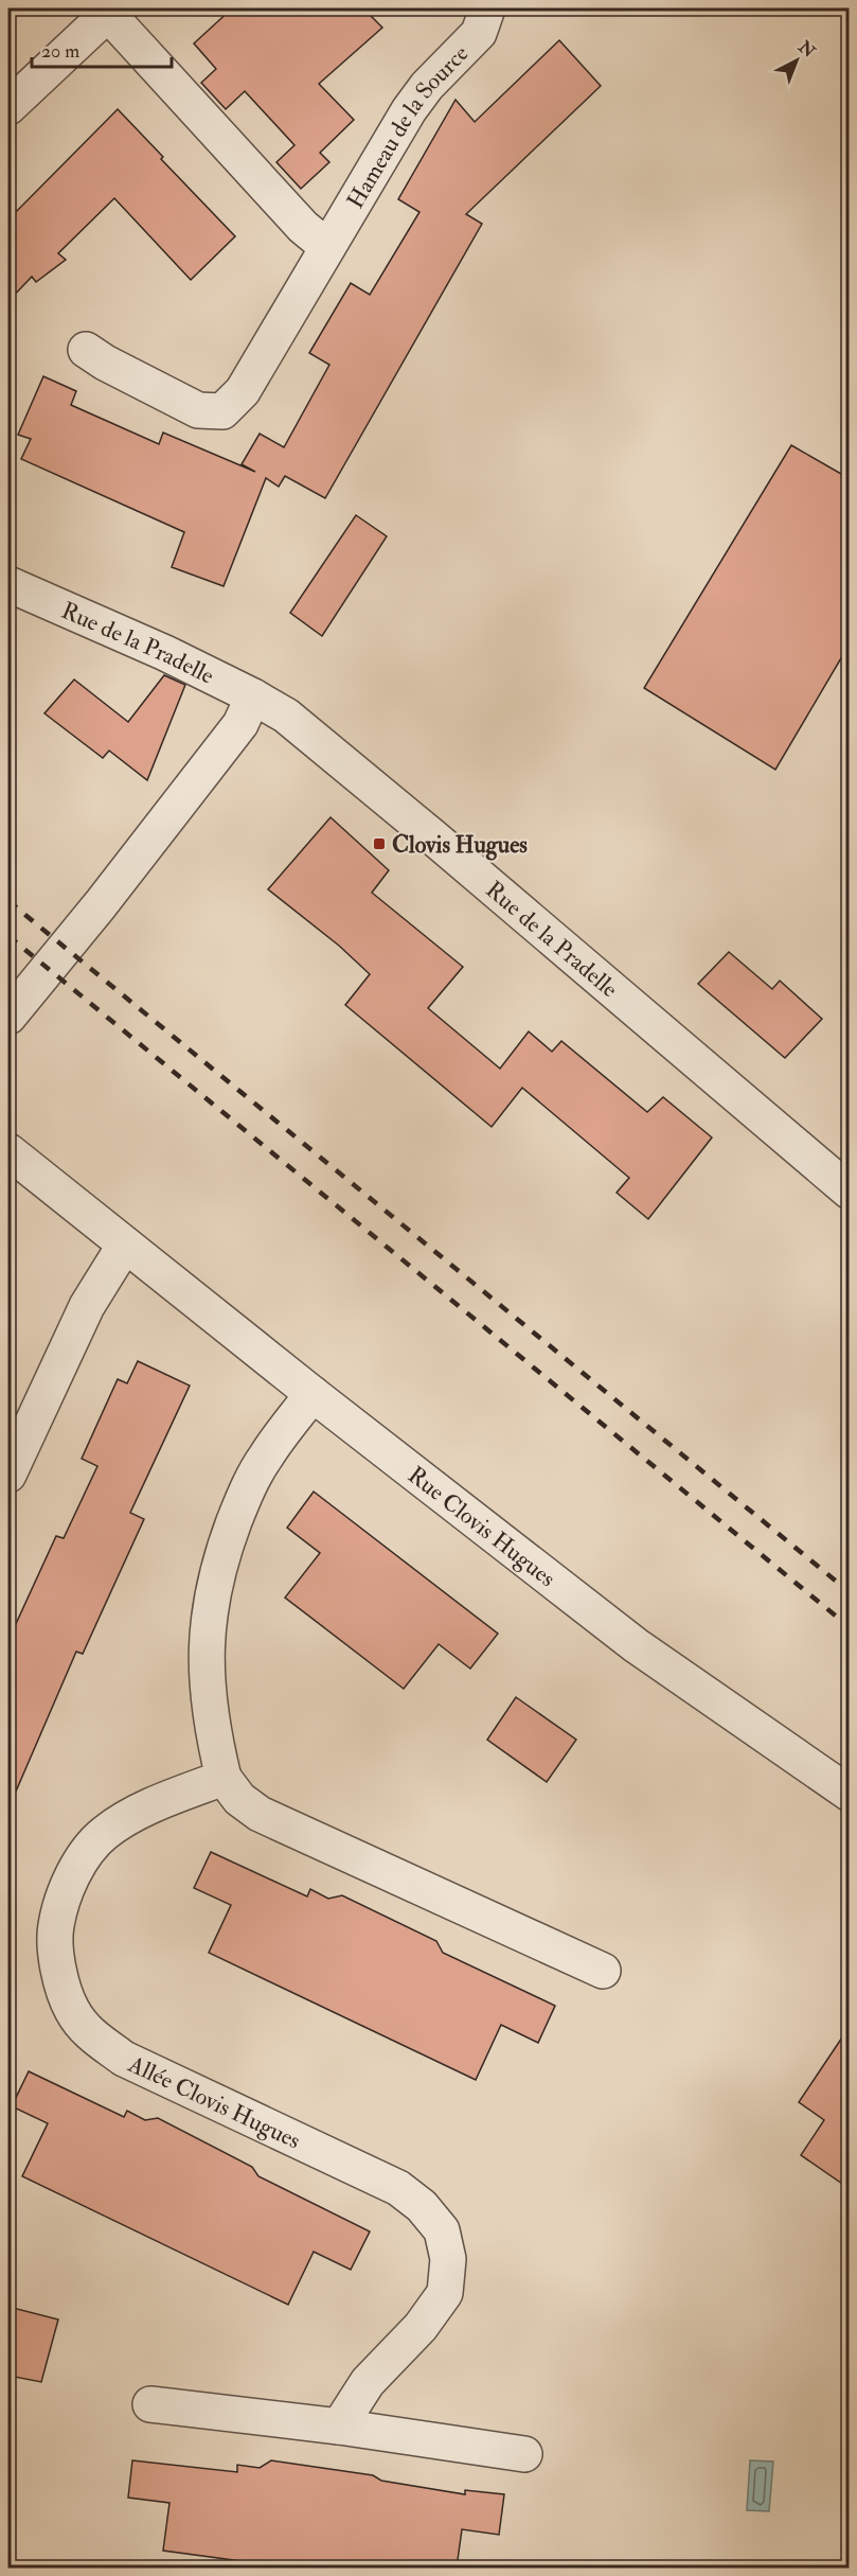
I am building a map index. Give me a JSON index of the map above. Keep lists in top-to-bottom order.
{
  "streets": {
    "street": [
      "Hameau de la Source",
      "Rue de la Pradelle",
      "Rue Clovis Hugues",
      "Allée Clovis Hugues"
    ]
  },
  "places": {
    "transit": ["Clovis Hugues"]
  },
  "scale_bar": "20 m",
  "north": "top right"
}
